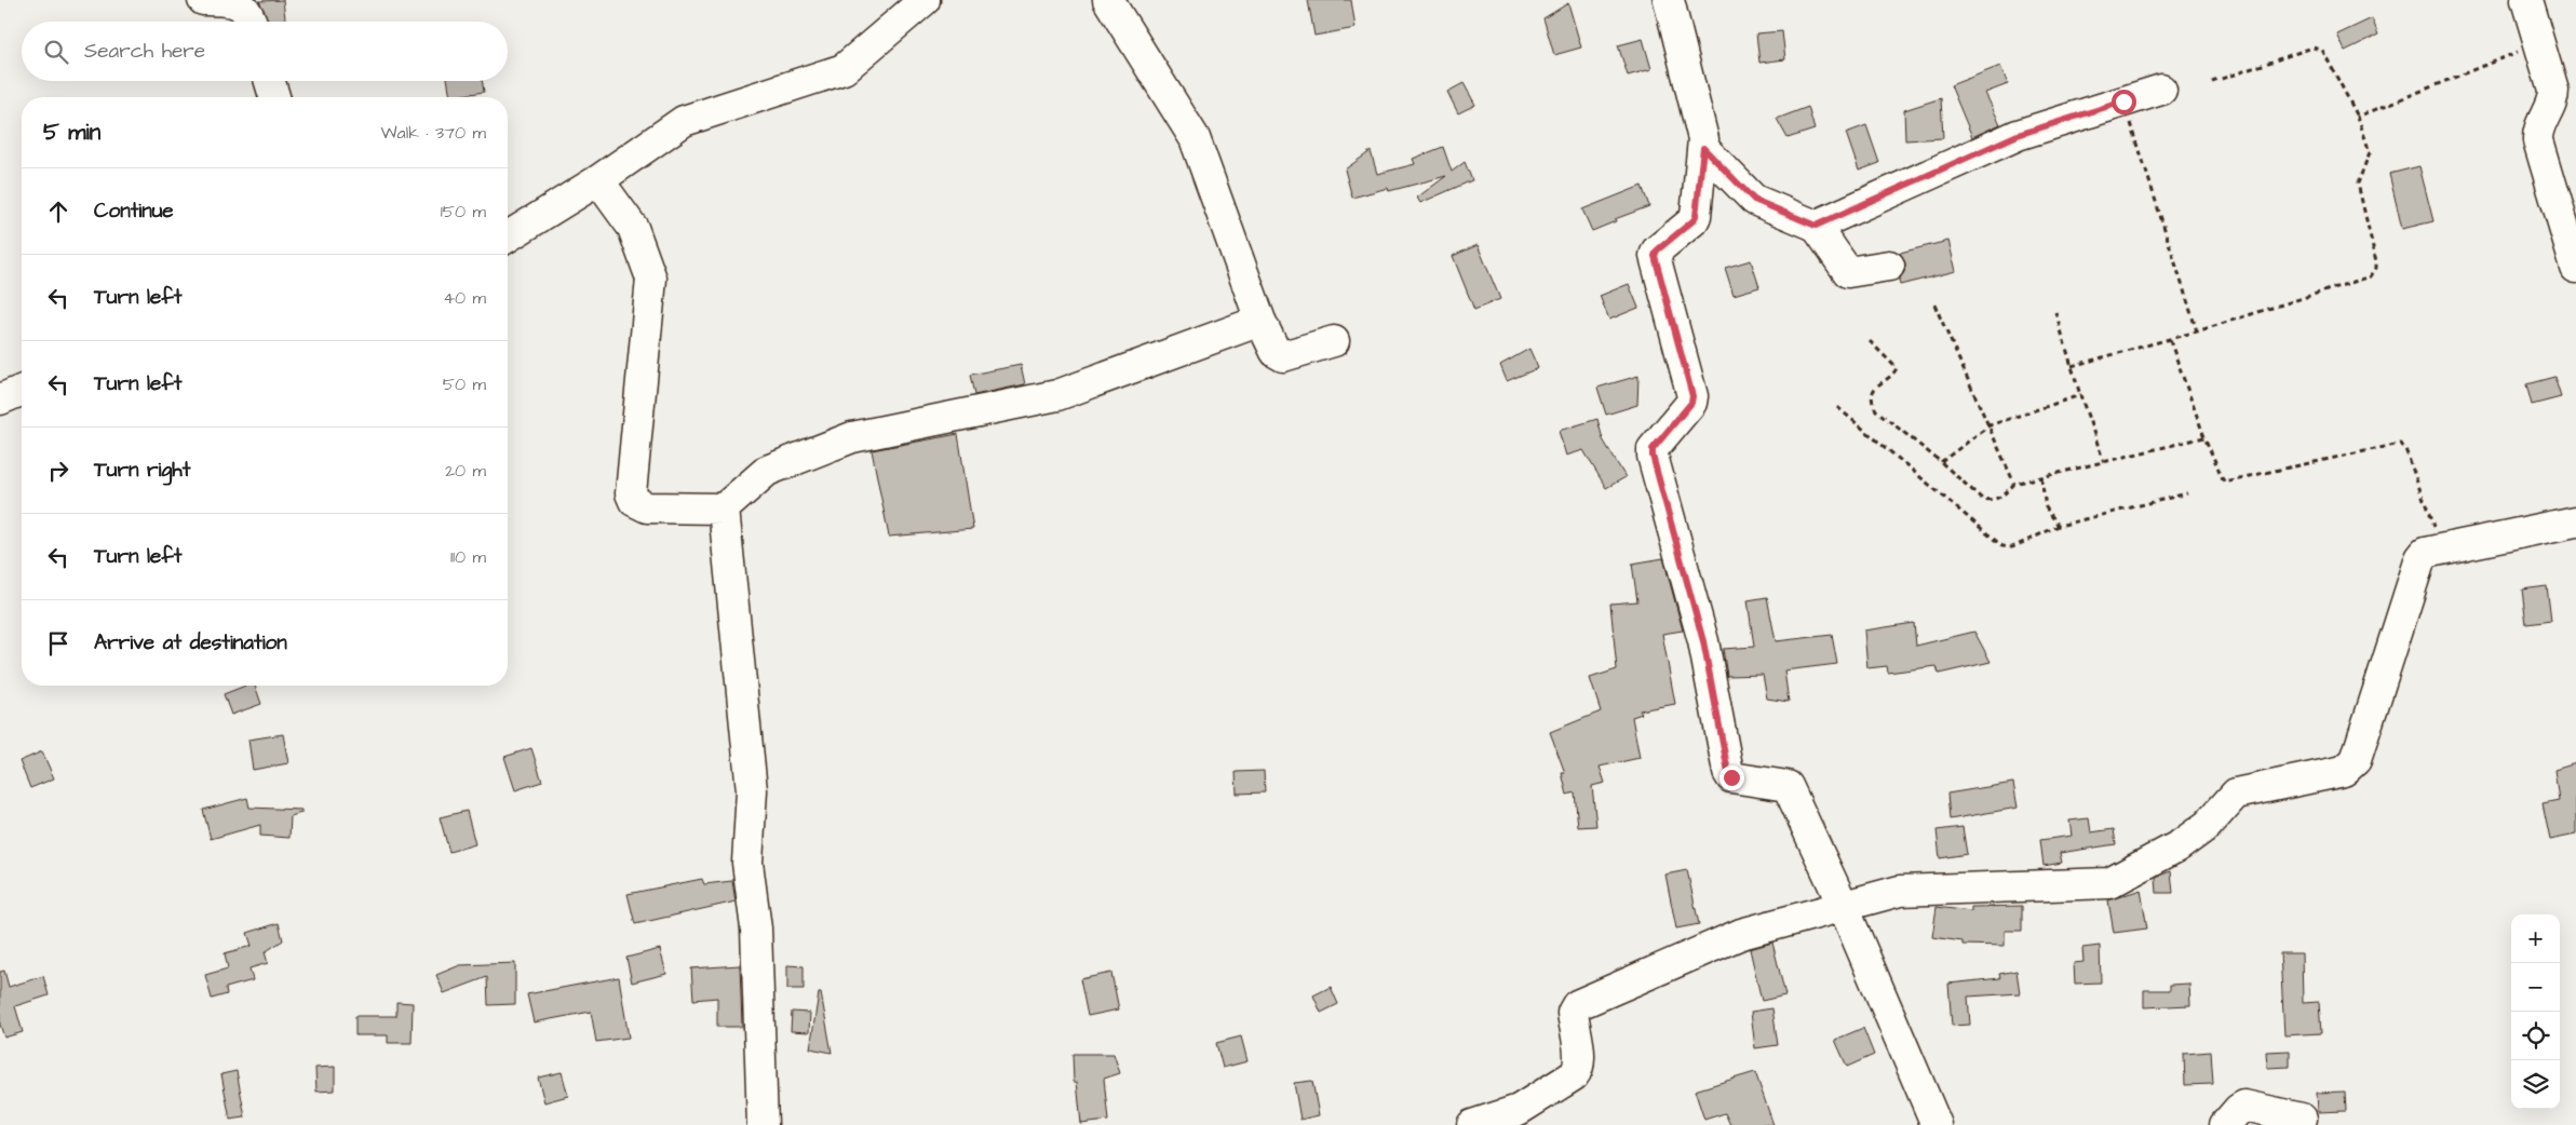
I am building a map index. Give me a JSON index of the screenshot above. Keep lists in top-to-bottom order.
{
  "page": {
    "search": "Search here",
    "heading": ["5 min", "Walk · 370 m"],
    "list": [
      ["Continue", "150 m"],
      ["Turn left", "40 m"],
      ["Turn left", "50 m"],
      ["Turn right", "20 m"],
      ["Turn left", "110 m"],
      "Arrive at destination"
    ],
    "map_buttons": ["+", "−"]
  }
}
